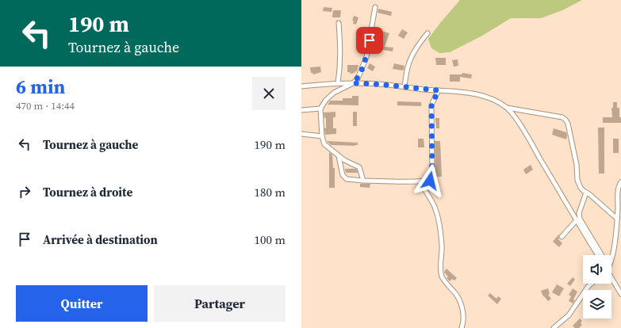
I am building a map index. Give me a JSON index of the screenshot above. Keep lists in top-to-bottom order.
{
  "page": {
    "turn": ["190 m", "Tournez à gauche"],
    "heading": ["6 min", "470 m · 14:44"],
    "list": [
      {
        "name": "Tournez à gauche",
        "value": "190 m"
      },
      {
        "name": "Tournez à droite",
        "value": "180 m"
      },
      {
        "name": "Arrivée à destination",
        "value": "100 m"
      }
    ],
    "buttons": ["Quitter", "Partager"]
  }
}
